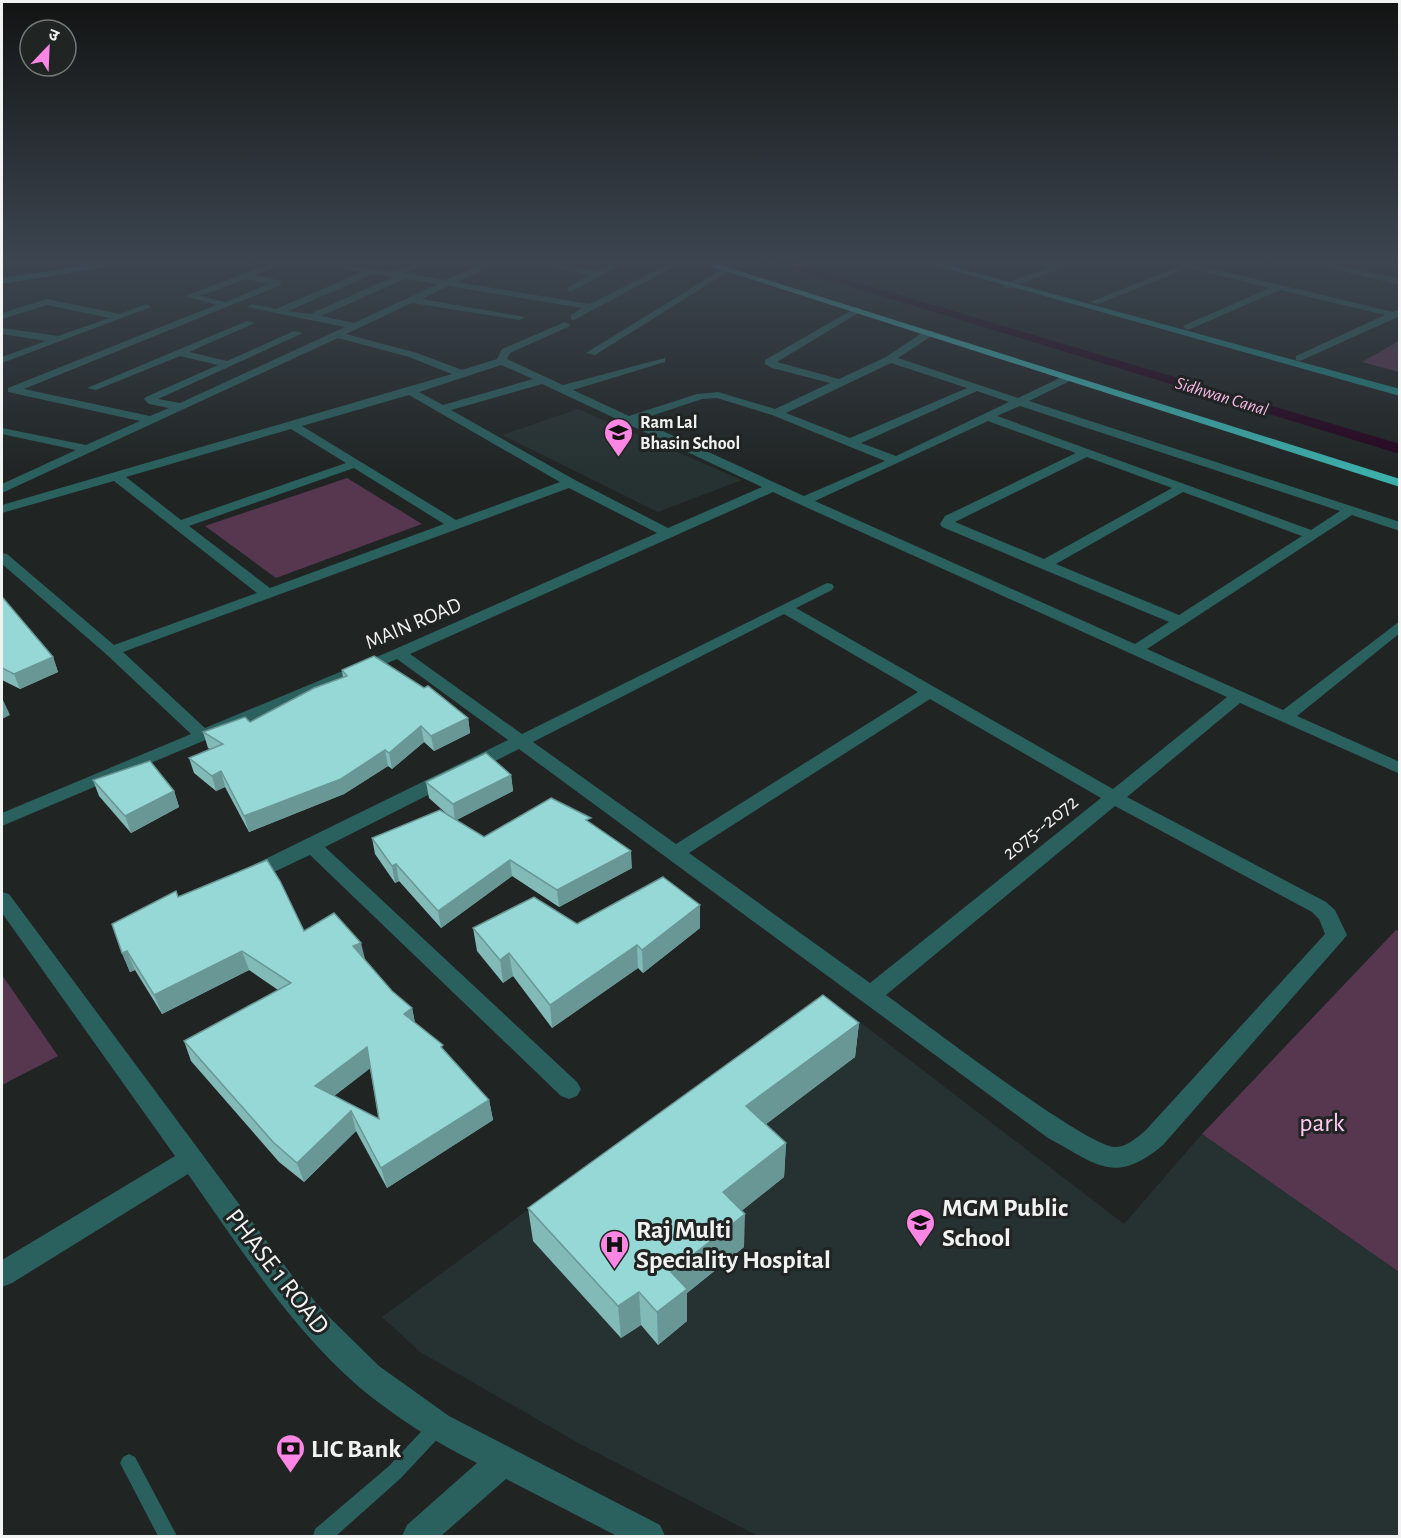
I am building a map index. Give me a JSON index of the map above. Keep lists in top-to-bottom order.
{
  "streets": {
    "street": ["MAIN ROAD", "2075--2072", "PHASE 1 ROAD"]
  },
  "water": ["Sidhwan Canal"],
  "parks": ["park"],
  "places": {
    "school or university": ["Ram Lal Bhasin School", "MGM Public School"],
    "hospital": ["Raj Multi Speciality Hospital"],
    "bank": ["LIC Bank"]
  },
  "north": "top right"
}
